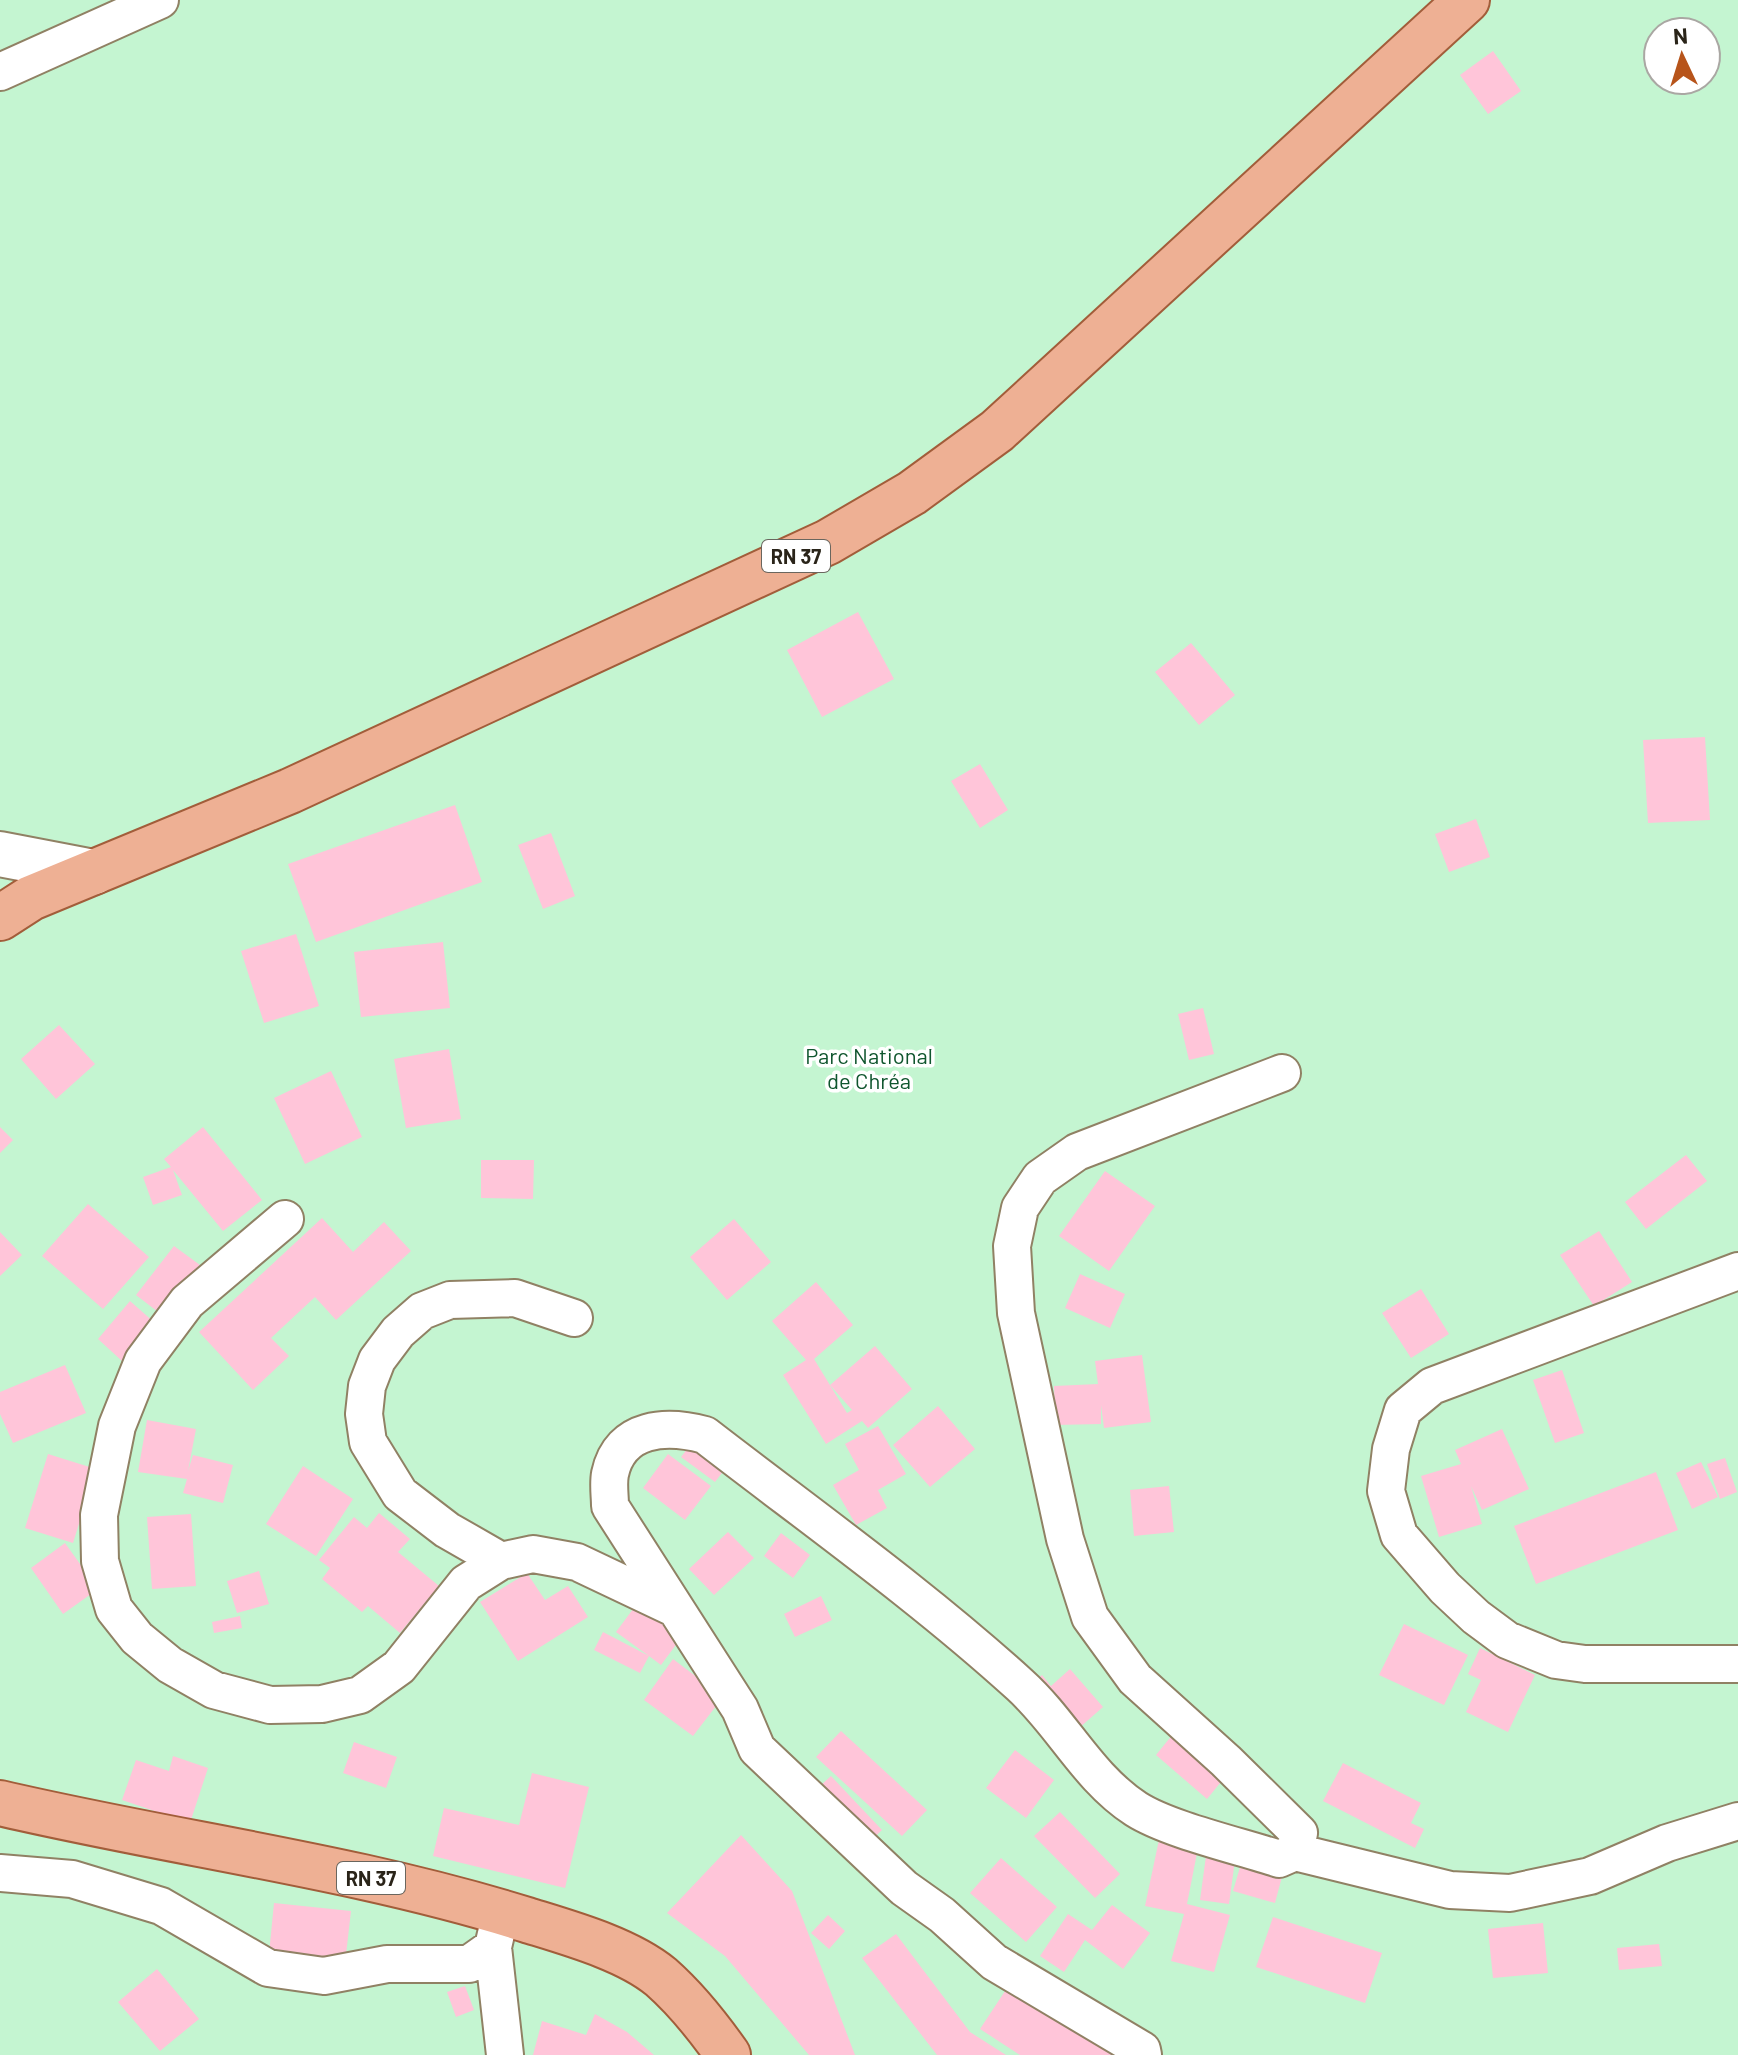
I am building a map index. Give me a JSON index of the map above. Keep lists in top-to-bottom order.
{
  "streets": {
    "main road": ["RN 37"]
  },
  "parks": ["Parc National de Chréa"],
  "north": "top"
}
